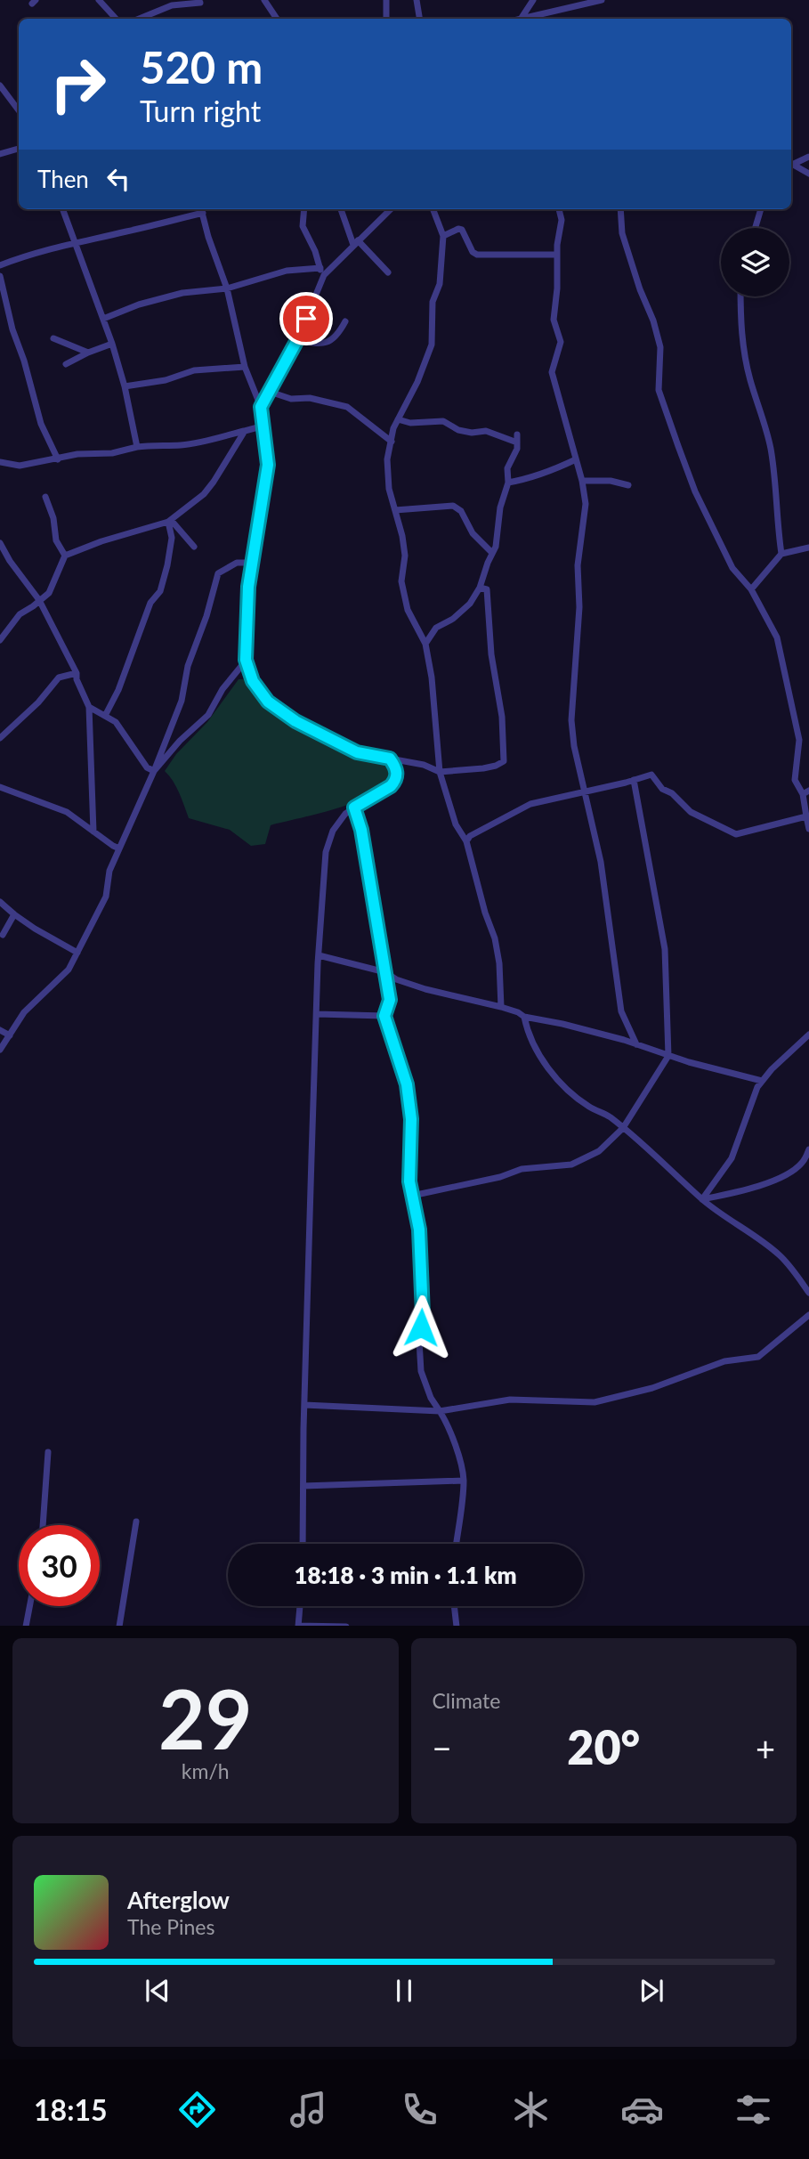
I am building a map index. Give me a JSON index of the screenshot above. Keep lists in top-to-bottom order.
{
  "page": {
    "turn": ["520 m", "Turn right"],
    "then": "Then",
    "limit": "30",
    "trip": "18:18 · 3 min · 1.1 km",
    "tile": [
      ["29", "km/h"],
      "Climate"
    ],
    "heat": ["−", "20°", "+"],
    "song": ["Afterglow", "The Pines"],
    "tabs": "18:15"
  }
}
